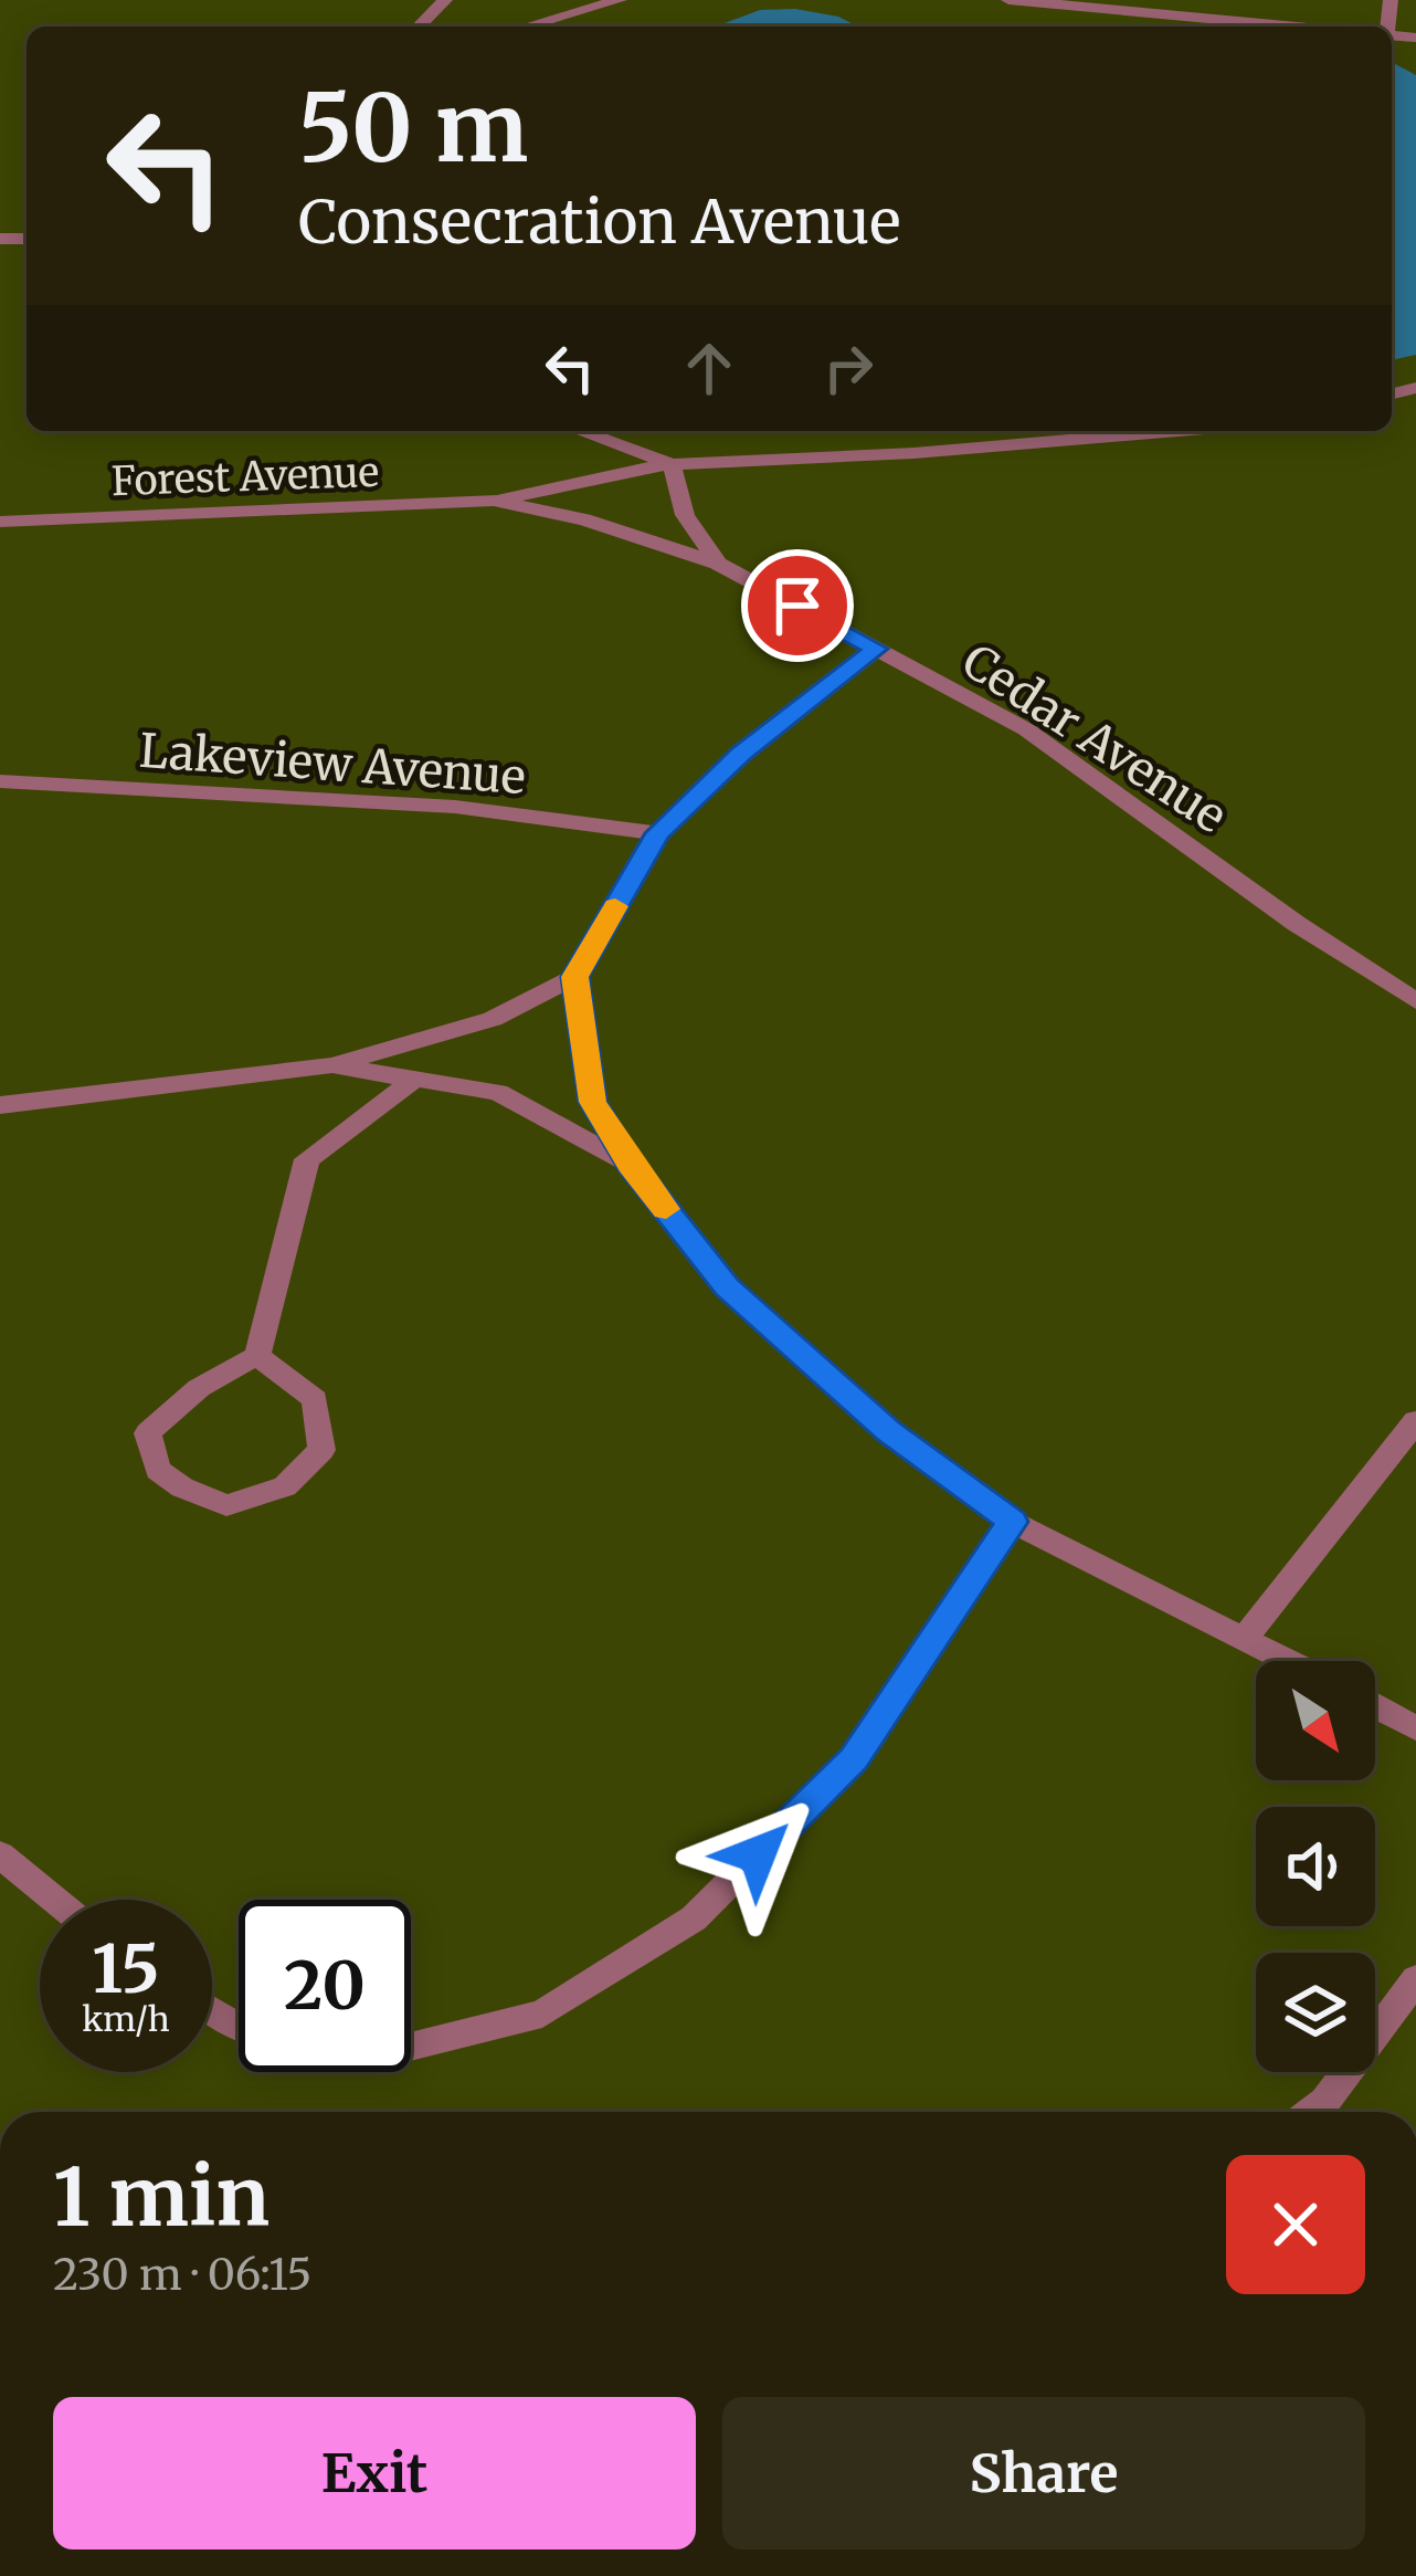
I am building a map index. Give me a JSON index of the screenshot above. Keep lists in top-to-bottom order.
{
  "streets": {
    "lane": ["Forest Avenue", "Cedar Avenue", "Lakeview Avenue"]
  },
  "crossings": [
    ["Forest Avenue", "Cedar Avenue"]
  ],
  "north": "bottom right",
  "page": {
    "turn": ["50 m", "Consecration Avenue"],
    "speed": "15 km/h",
    "limit": "20",
    "heading": ["1 min", "230 m · 06:15"],
    "buttons": ["Exit", "Share"]
  }
}
